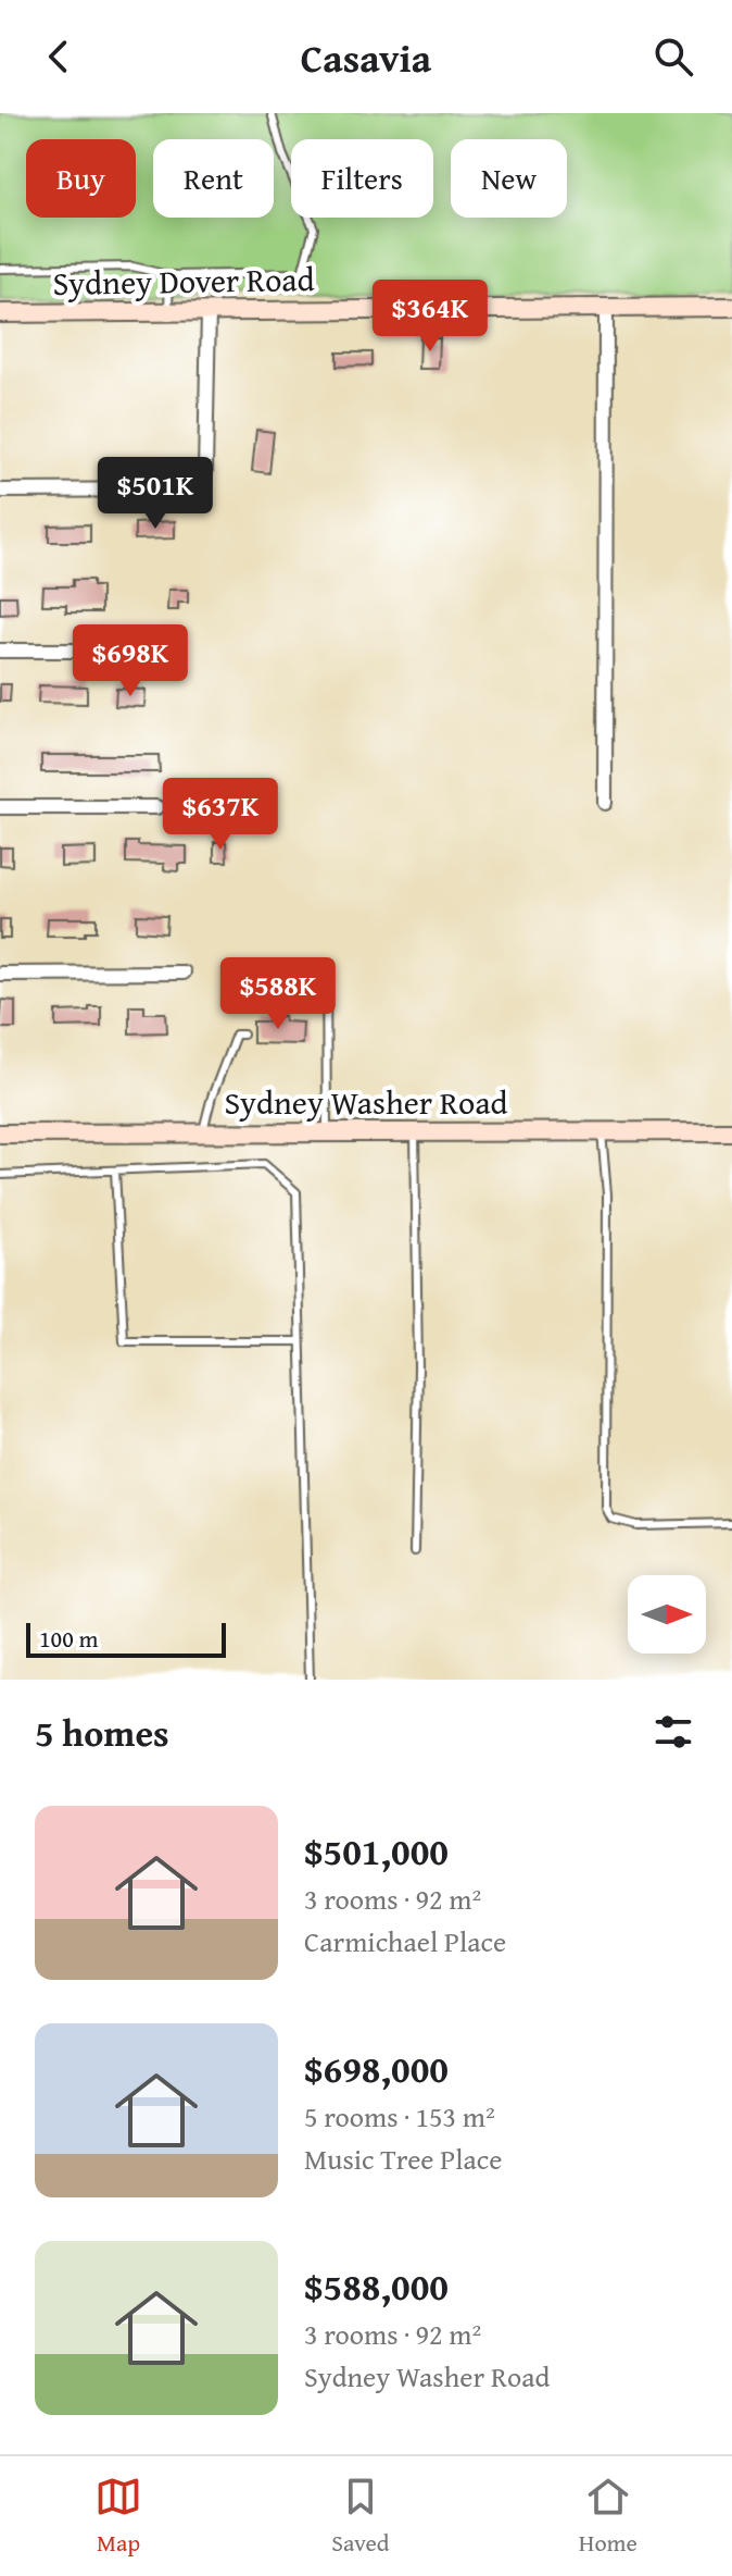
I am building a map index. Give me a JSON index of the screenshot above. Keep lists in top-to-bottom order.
{
  "streets": {
    "street": ["Sydney Dover Road", "Sydney Washer Road"]
  },
  "scale_bar": "100 m",
  "north": "right",
  "page": {
    "header": "Casavia",
    "chip": [
      "Buy",
      "Rent",
      "Filters",
      "New"
    ],
    "price": [
      "$364K",
      "$501K",
      "$698K",
      "$637K",
      "$588K"
    ],
    "scale": "100 m",
    "heading": "5 homes",
    "list": [
      {
        "name": "$501,000",
        "note": "3 rooms · 92 m² · Carmichael Place"
      },
      {
        "name": "$698,000",
        "note": "5 rooms · 153 m² · Music Tree Place"
      },
      {
        "name": "$588,000",
        "note": "3 rooms · 92 m² · Sydney Washer Road"
      }
    ],
    "tabs": ["Map", "Saved", "Home"]
  }
}
